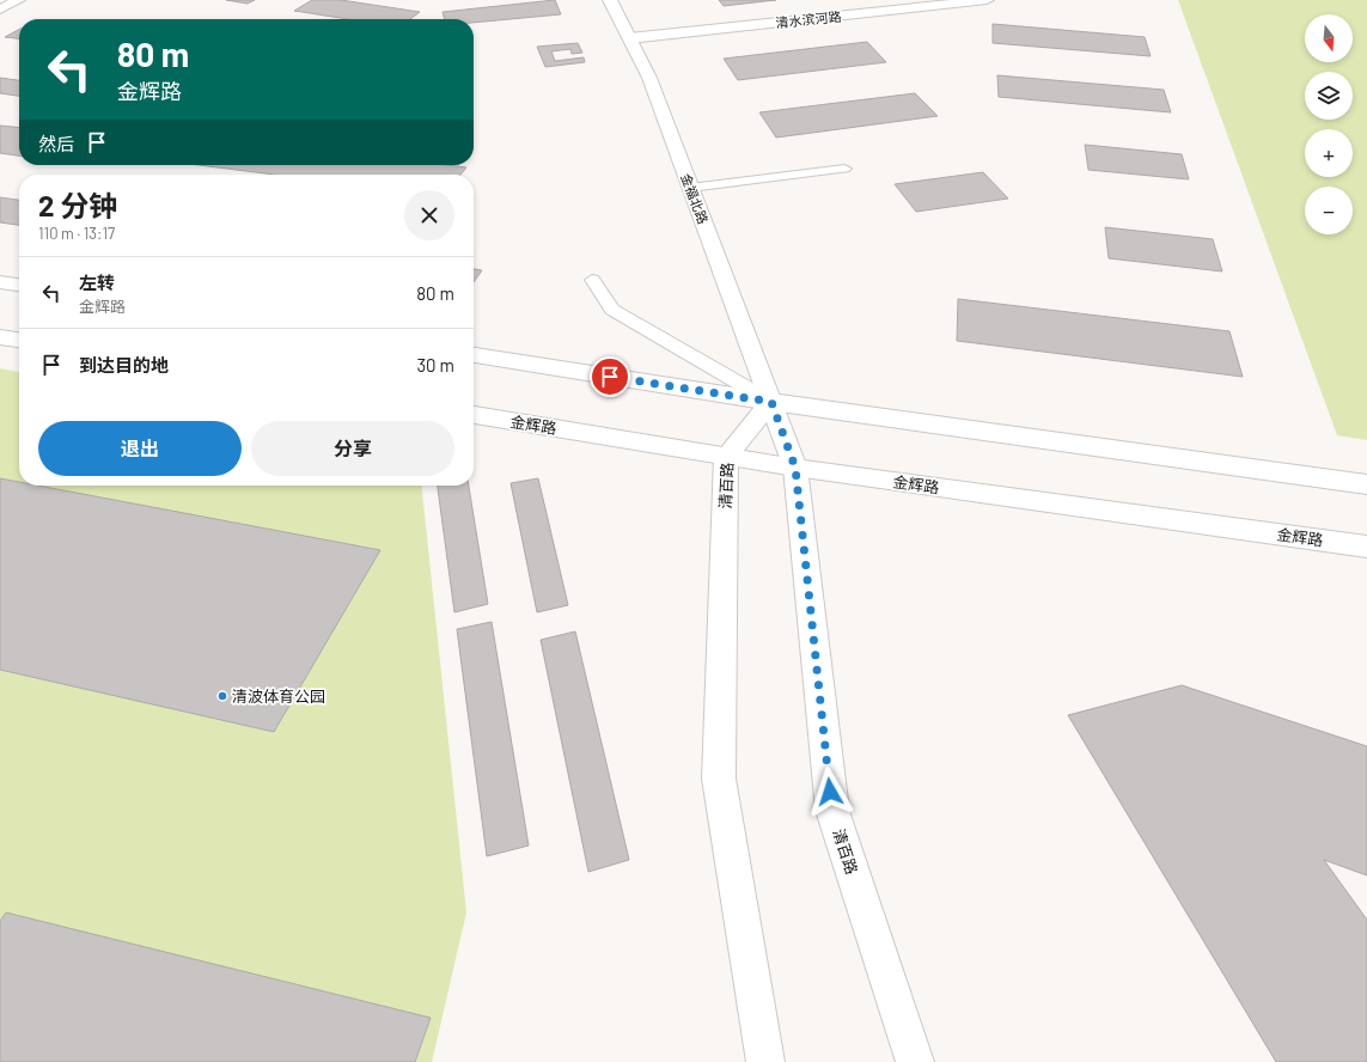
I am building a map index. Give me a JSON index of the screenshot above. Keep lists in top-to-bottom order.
{
  "streets": {
    "street": [
      "清水滨河路",
      "金福北路",
      "金辉路",
      "清百路"
    ]
  },
  "crossings": [
    ["清水滨河路", "金福北路"],
    ["金福北路", "清百路"],
    ["金辉路", "清百路"]
  ],
  "places": ["清波体育公园"],
  "north": "bottom",
  "page": {
    "map_buttons": ["+", "−"],
    "turn": ["80 m", "金辉路"],
    "then": "然后",
    "heading": ["2 分钟", "110 m · 13:17"],
    "list": [
      {
        "name": "左转",
        "note": "金辉路",
        "value": "80 m"
      },
      {
        "name": "到达目的地",
        "value": "30 m"
      }
    ],
    "buttons": ["退出", "分享"]
  }
}
